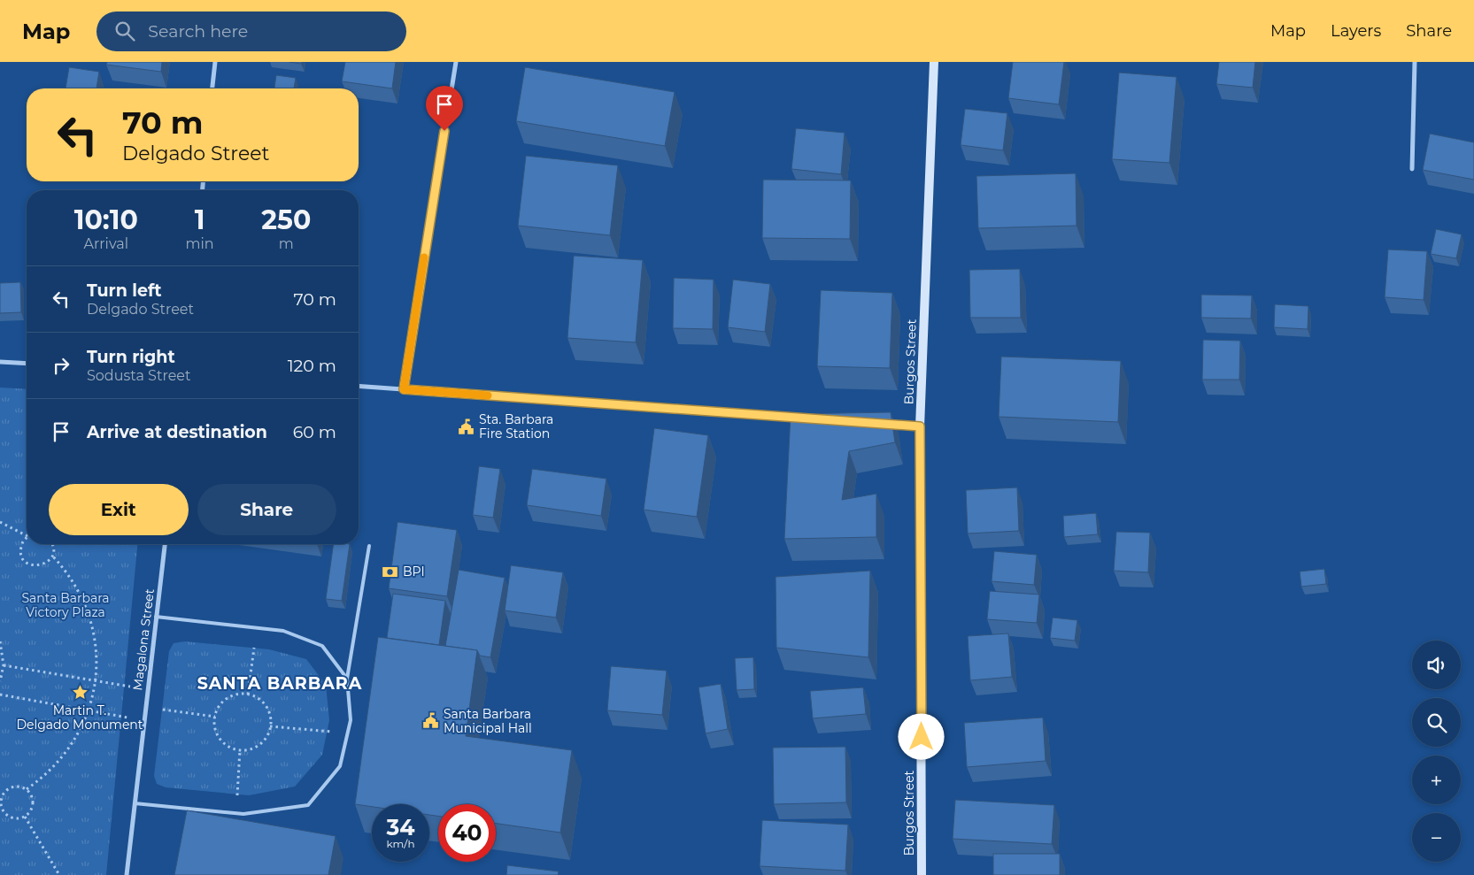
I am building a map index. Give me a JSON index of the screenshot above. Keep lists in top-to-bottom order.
{
  "streets": {
    "street": ["Burgos Street", "Magalona Street"]
  },
  "districts": ["SANTA BARBARA"],
  "parks": ["Santa Barbara Victory Plaza"],
  "places": {
    "public building": ["Sta. Barbara Fire Station", "Santa Barbara Municipal Hall"],
    "bank": ["BPI"],
    "place": ["Martin T. Delgado Monument"]
  },
  "page": {
    "header": "Map",
    "search": "Search here",
    "nav": ["Map", "Layers", "Share"],
    "turn": ["70 m", "Delgado Street"],
    "eta": [
      "10:10",
      "Arrival",
      "1",
      "min",
      "250",
      "m"
    ],
    "list": [
      {
        "name": "Turn left",
        "note": "Delgado Street",
        "value": "70 m"
      },
      {
        "name": "Turn right",
        "note": "Sodusta Street",
        "value": "120 m"
      },
      {
        "name": "Arrive at destination",
        "value": "60 m"
      }
    ],
    "buttons": ["Exit", "Share"],
    "map_buttons": ["+", "−"],
    "speed": "34 km/h",
    "limit": "40"
  }
}
